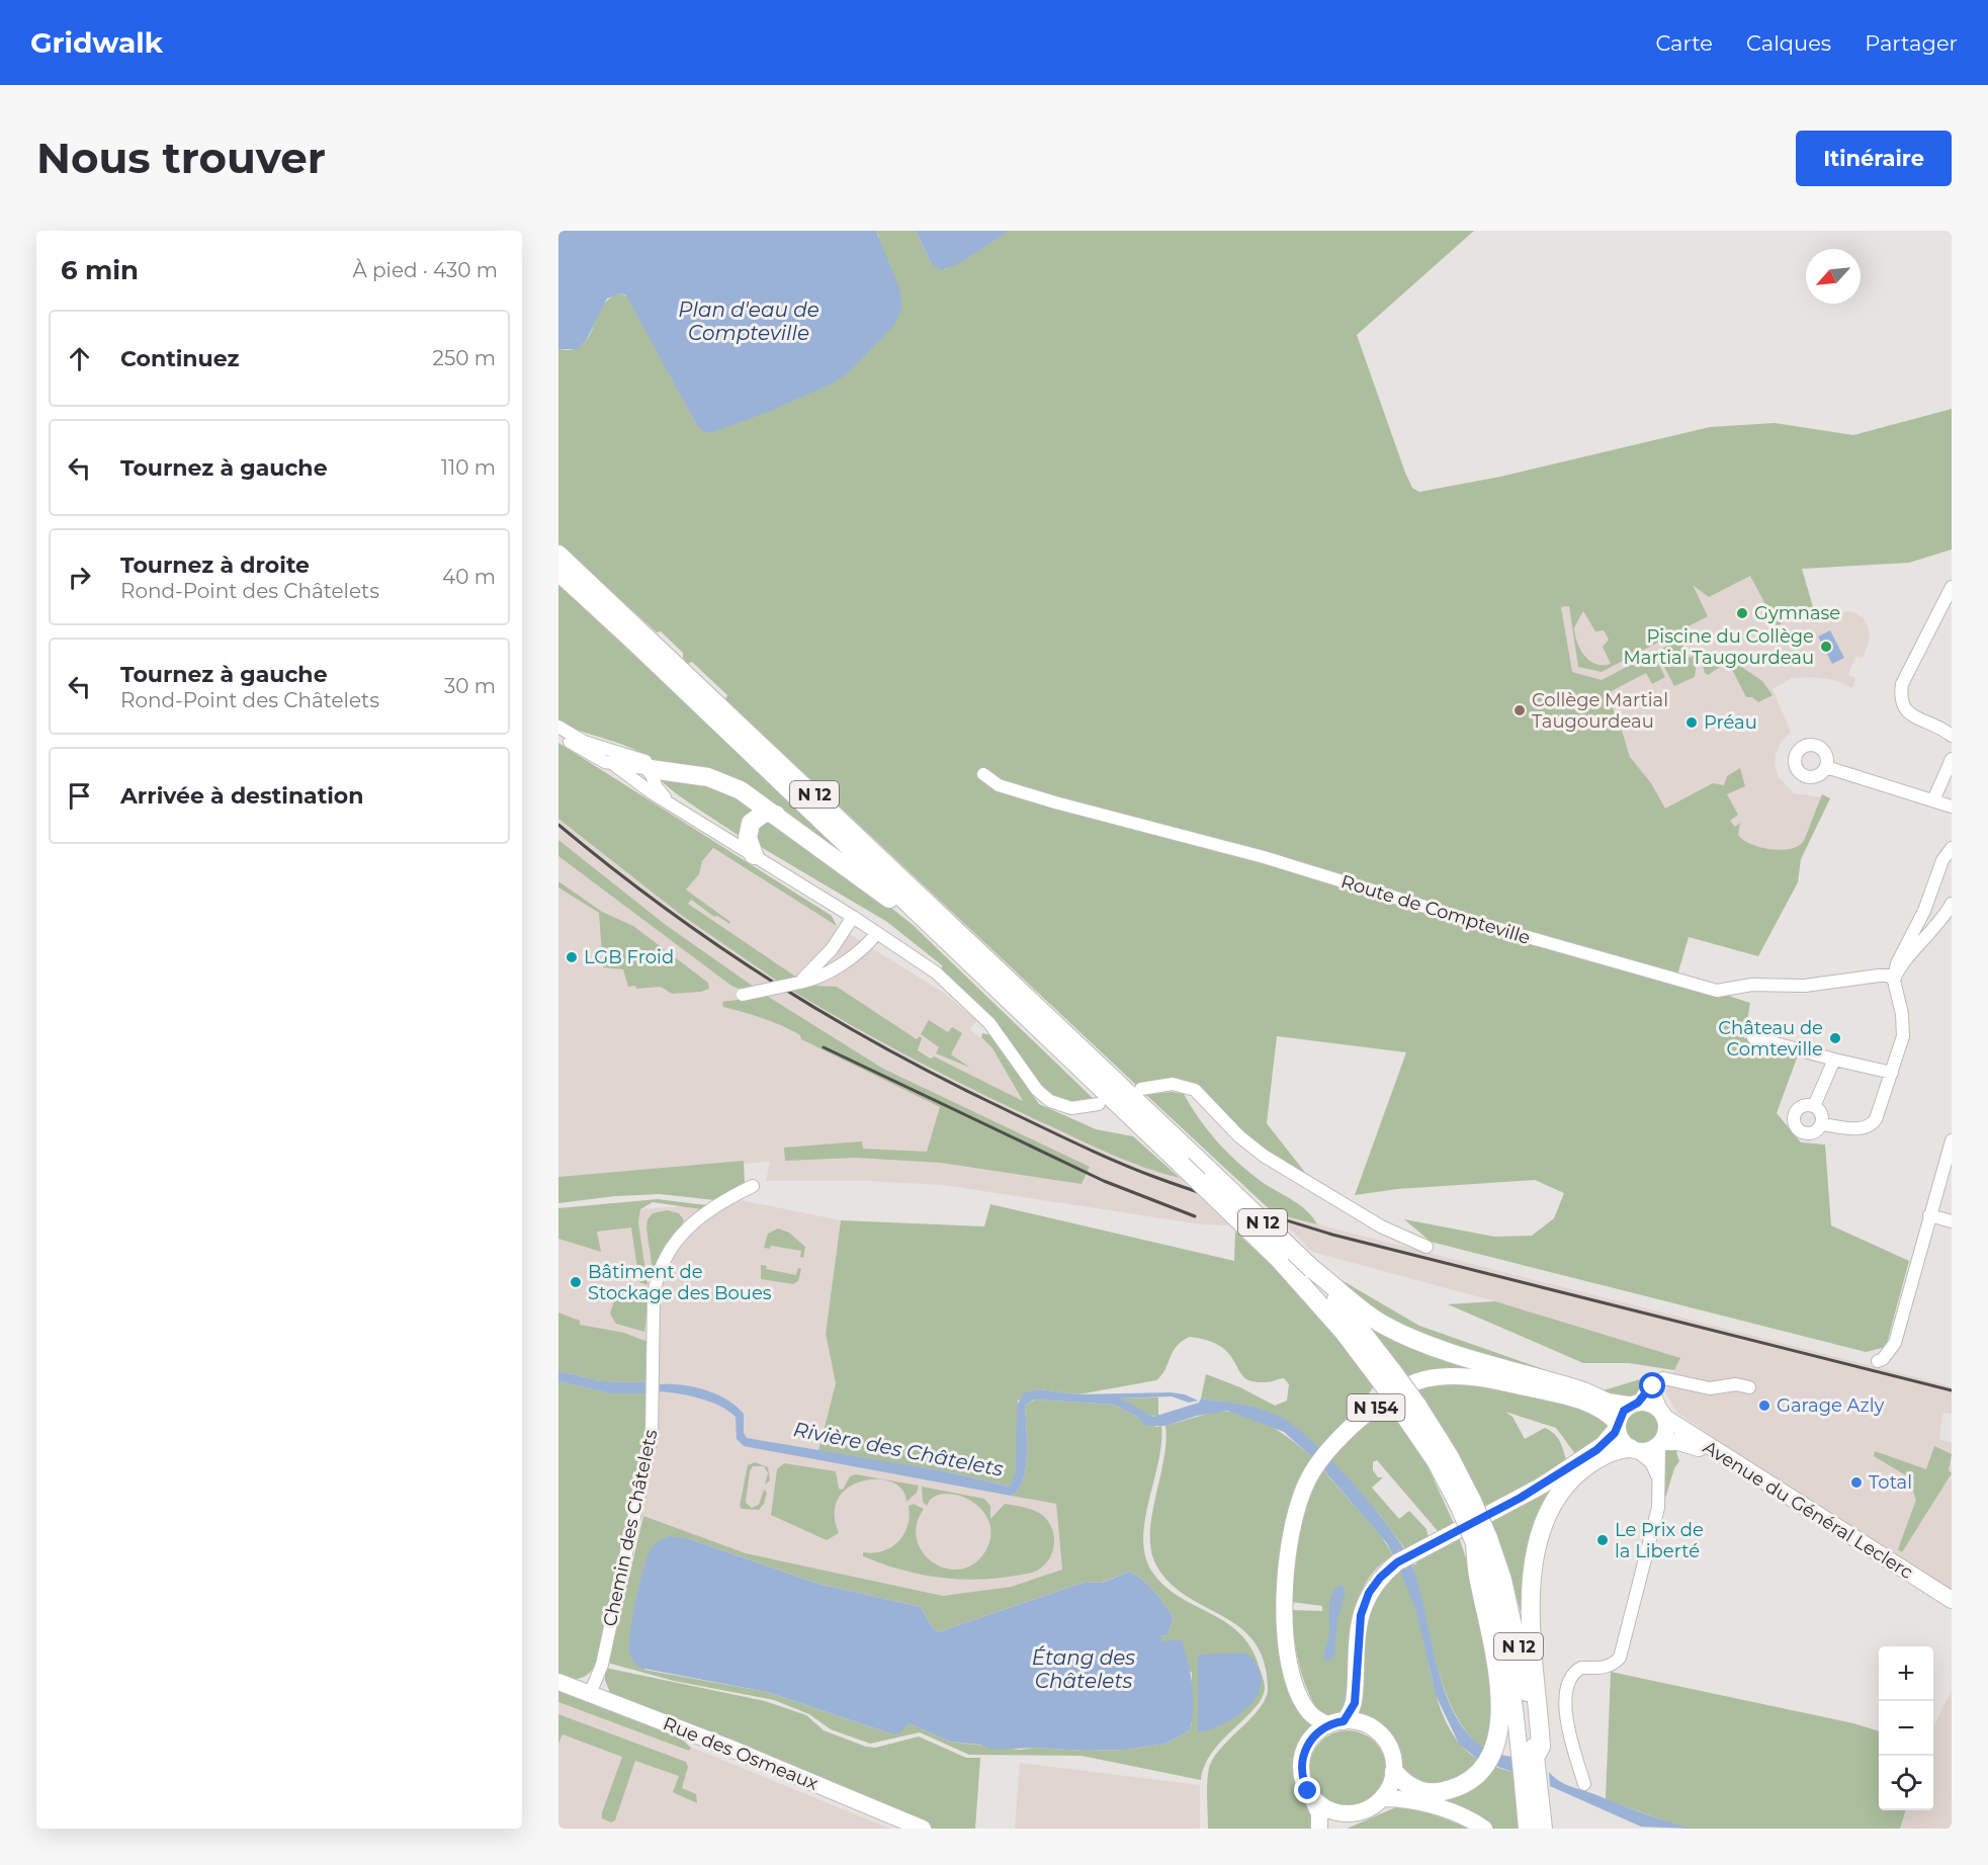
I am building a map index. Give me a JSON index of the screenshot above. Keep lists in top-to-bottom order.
{
  "streets": {
    "highway": ["N 12"],
    "main road": ["N 154", "Avenue du Général Leclerc", "Rue des Osmeaux"],
    "street": ["Route de Compteville", "Chemin des Châtelets"]
  },
  "crossings": [
    ["N 154", "Avenue du Général Leclerc"],
    ["Chemin des Châtelets", "Rue des Osmeaux"]
  ],
  "water": ["Plan d'eau de Compteville", "Rivière des Châtelets", "Étang des Châtelets"],
  "places": [
    "Gymnase",
    "Piscine du Collège Martial Taugourdeau",
    "Collège Martial Taugourdeau",
    "Préau",
    "LGB Froid",
    "Château de Comteville",
    "Bâtiment de Stockage des Boues",
    "Garage Azly",
    "Total",
    "Le Prix de la Liberté"
  ],
  "north": "bottom left",
  "page": {
    "header": "Gridwalk",
    "nav": ["Carte", "Calques", "Partager"],
    "buttons": "Itinéraire",
    "title": "Nous trouver",
    "heading": ["6 min", "À pied · 430 m"],
    "list": [
      ["Continuez", "250 m"],
      ["Tournez à gauche", "110 m"],
      ["Tournez à droite", "Rond-Point des Châtelets", "40 m"],
      ["Tournez à gauche", "Rond-Point des Châtelets", "30 m"],
      "Arrivée à destination"
    ],
    "map_buttons": ["+", "−"]
  }
}
